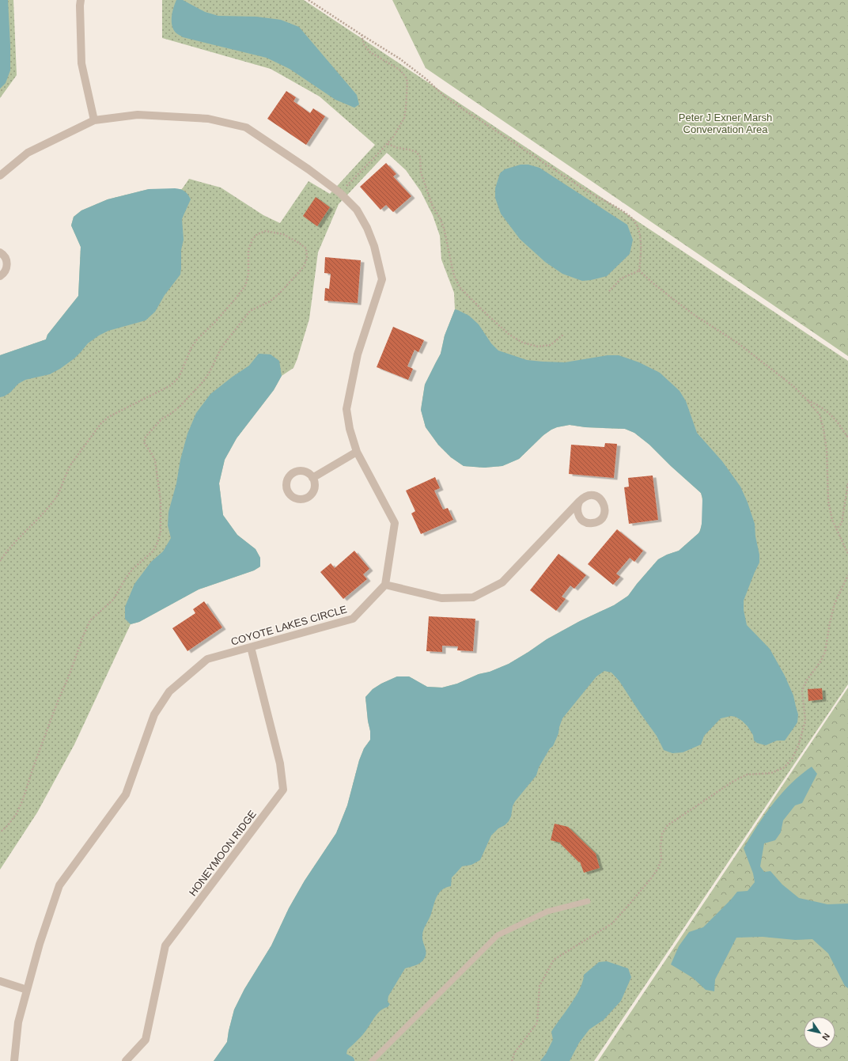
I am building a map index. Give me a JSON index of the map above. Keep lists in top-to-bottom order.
{
  "streets": {
    "street": ["COYOTE LAKES CIRCLE", "HONEYMOON RIDGE"]
  },
  "crossings": [
    ["COYOTE LAKES CIRCLE", "HONEYMOON RIDGE"]
  ],
  "parks": ["Peter J Exner Marsh Convervation Area"],
  "north": "bottom right"
}
